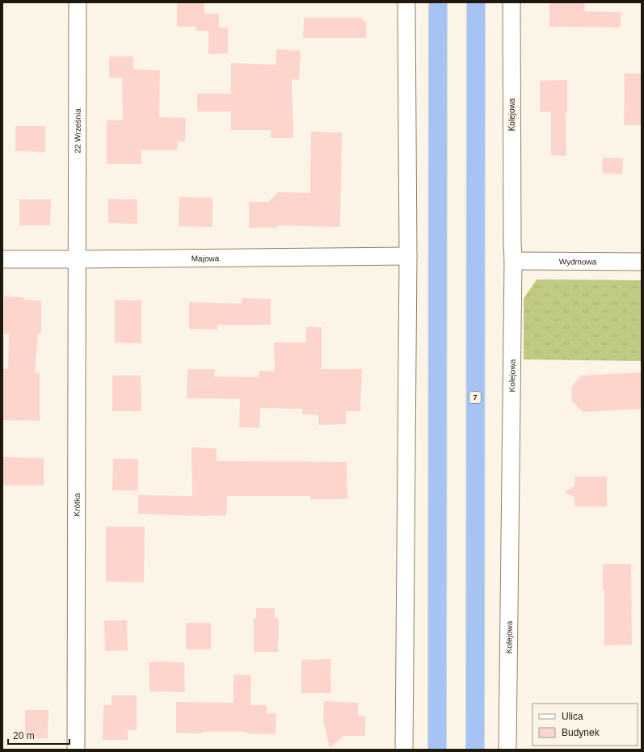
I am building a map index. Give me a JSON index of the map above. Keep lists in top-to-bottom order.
{
  "streets": {
    "highway": ["7"],
    "street": [
      "Kolejowa",
      "22 Września",
      "Majowa",
      "Wydmowa",
      "Krótka"
    ]
  },
  "crossings": [
    ["Kolejowa", "Wydmowa"],
    ["22 Września", "Majowa"],
    ["22 Września", "Krótka"],
    ["Majowa", "Krótka"]
  ],
  "legend": ["Ulica", "Budynek"],
  "scale_bar": "20 m"
}
